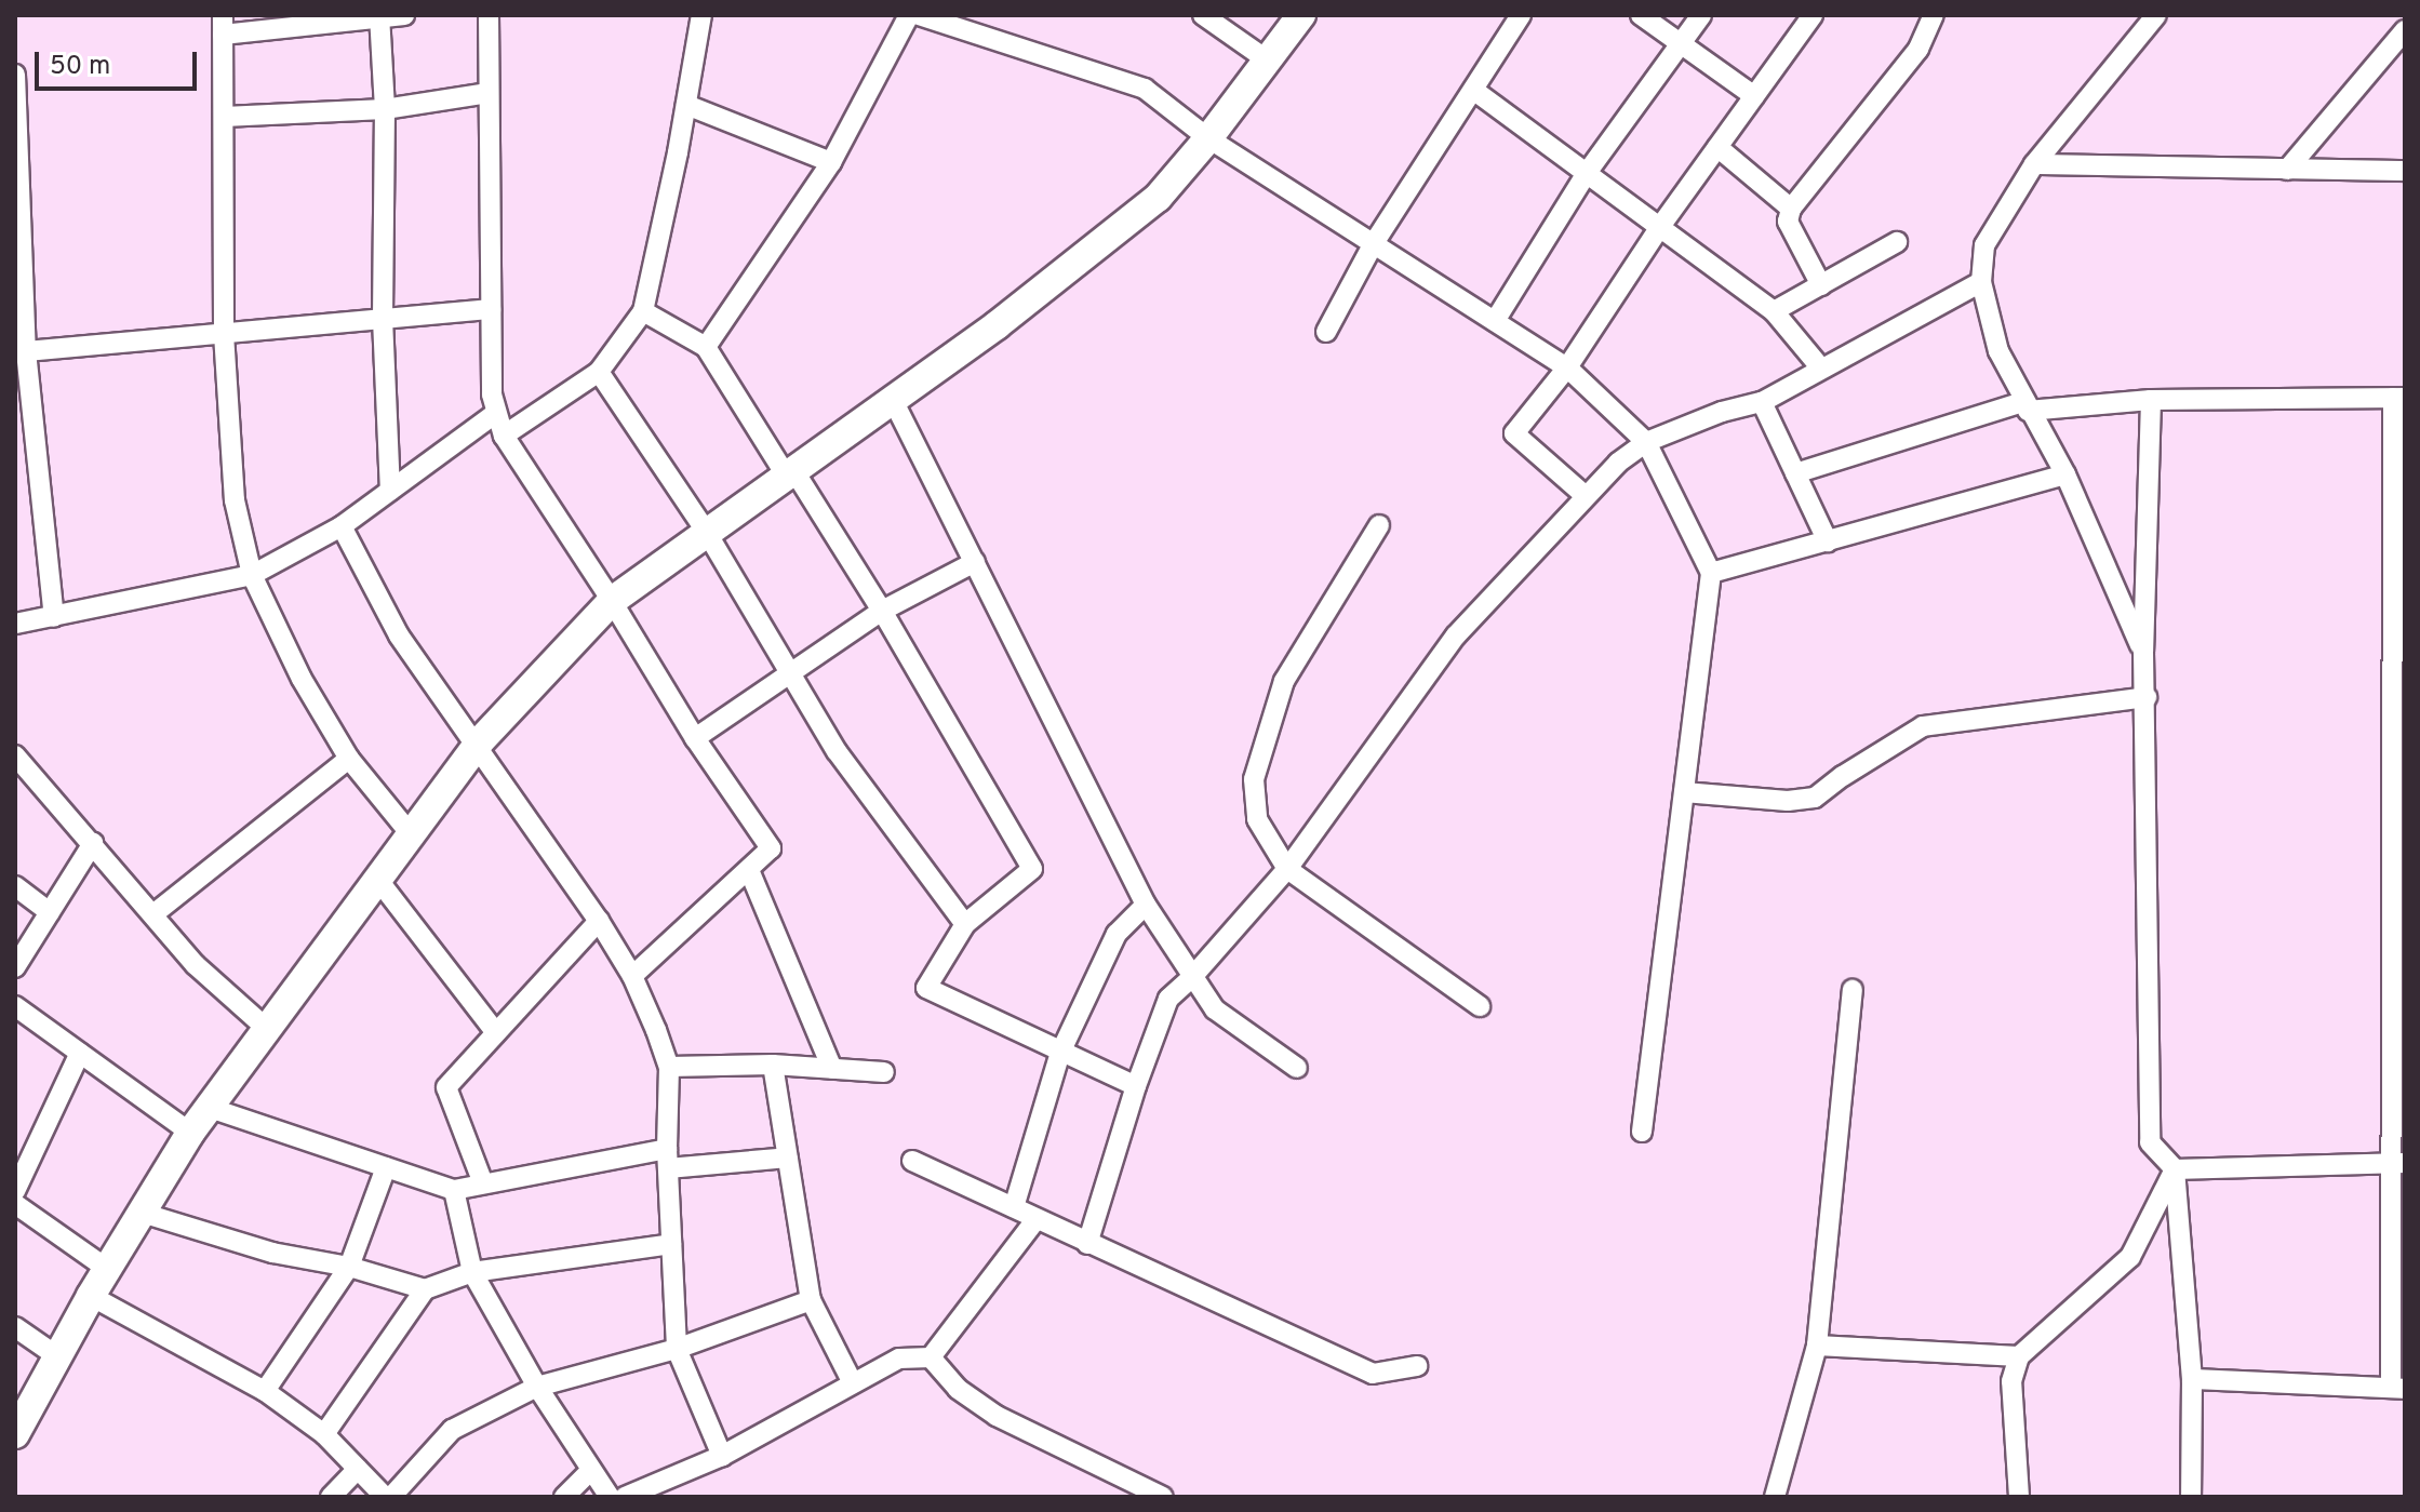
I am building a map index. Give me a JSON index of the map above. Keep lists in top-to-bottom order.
{
  "scale_bar": "50 m"
}
